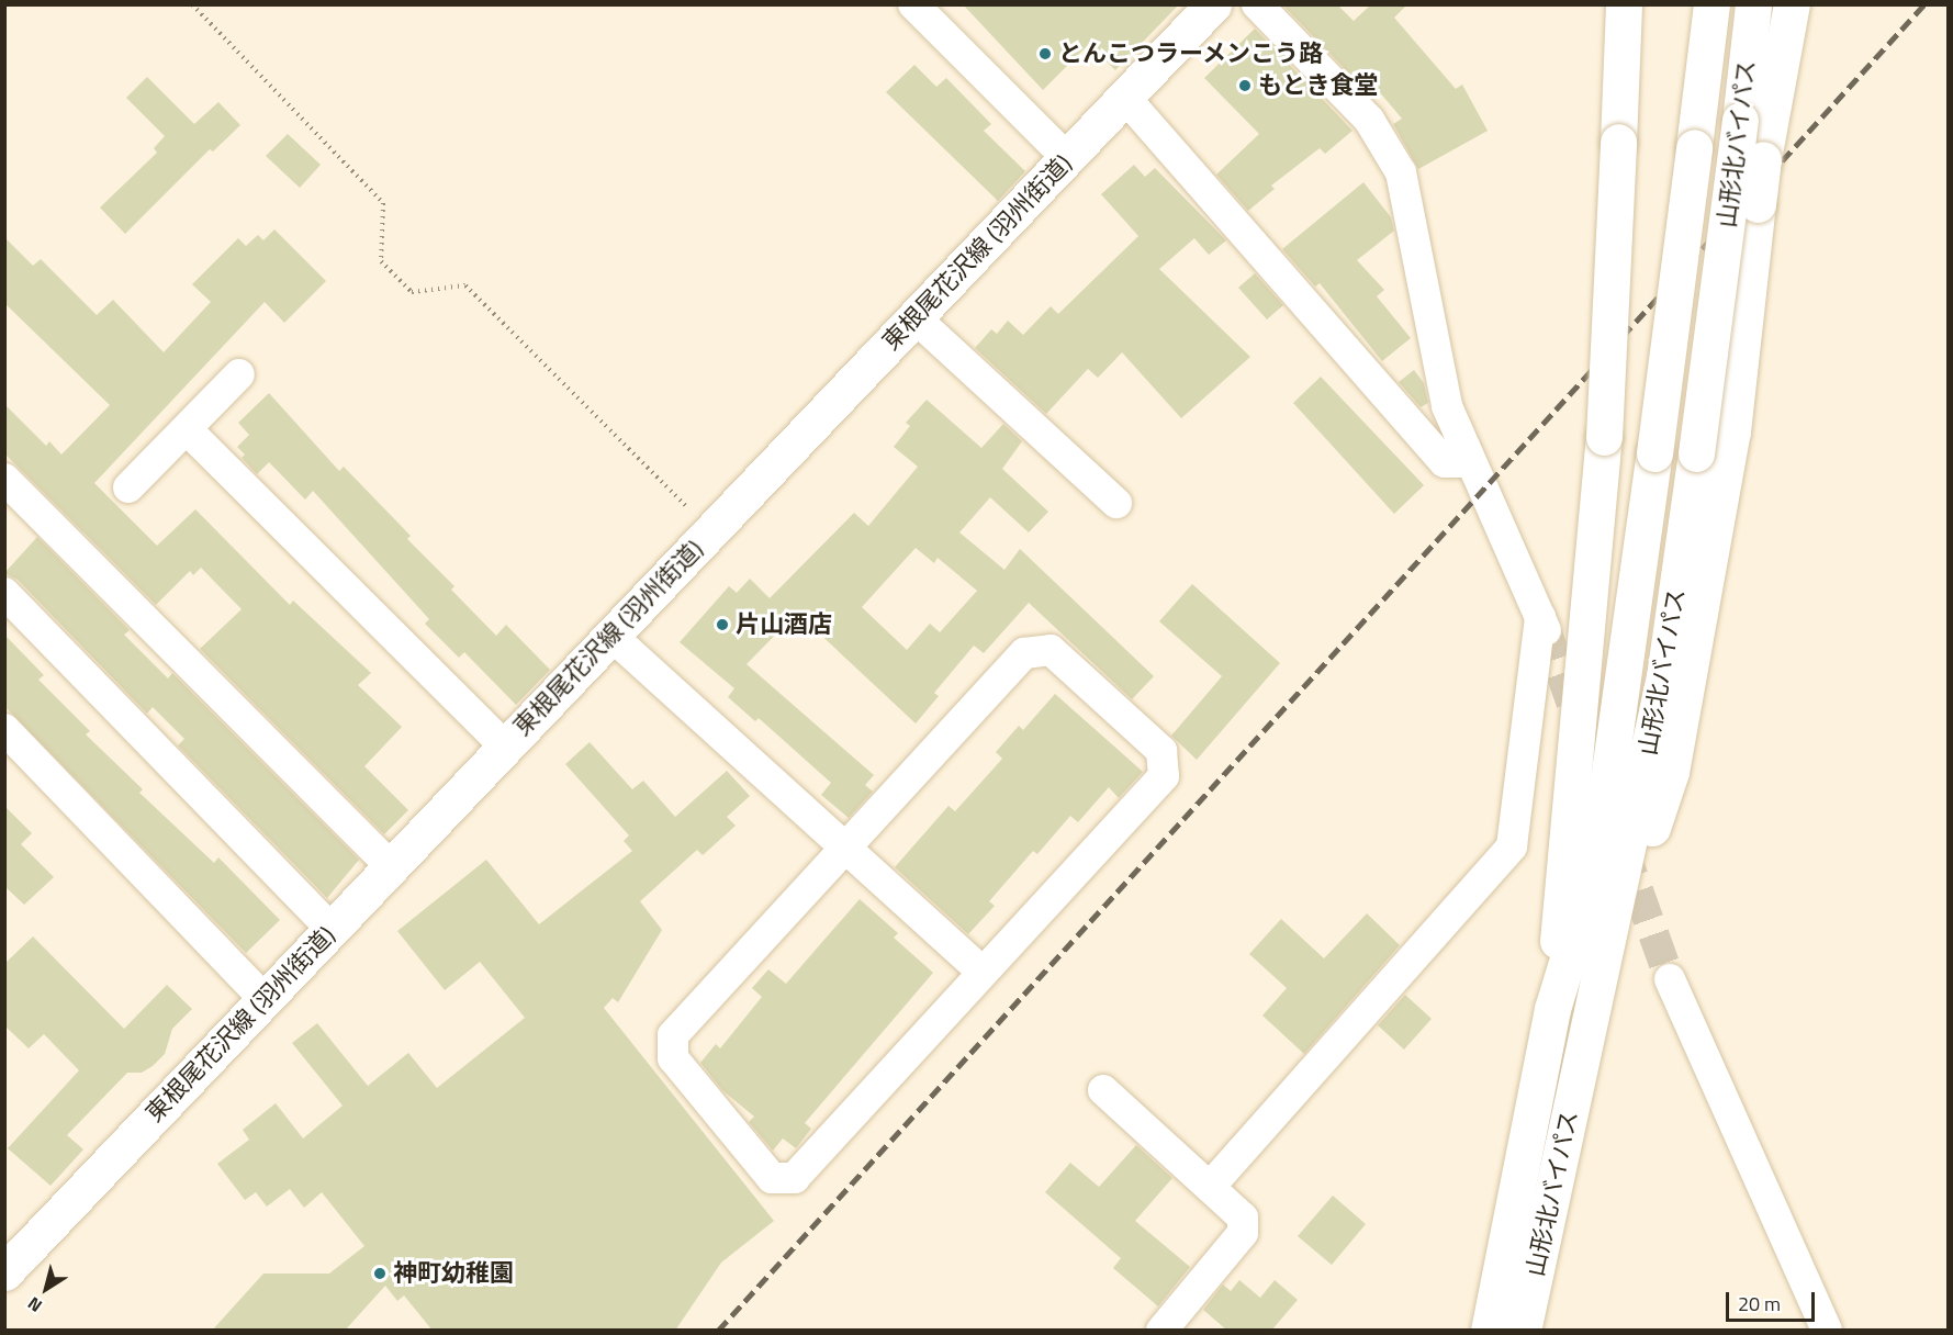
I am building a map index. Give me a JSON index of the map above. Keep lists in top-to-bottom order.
{
  "streets": {
    "main road": ["山形北バイパス", "東根尾花沢線 (羽州街道)"]
  },
  "places": [
    "とんこつラーメンこう路",
    "もとき食堂",
    "片山酒店",
    "神町幼稚園"
  ],
  "scale_bar": "20 m",
  "north": "bottom left"
}
